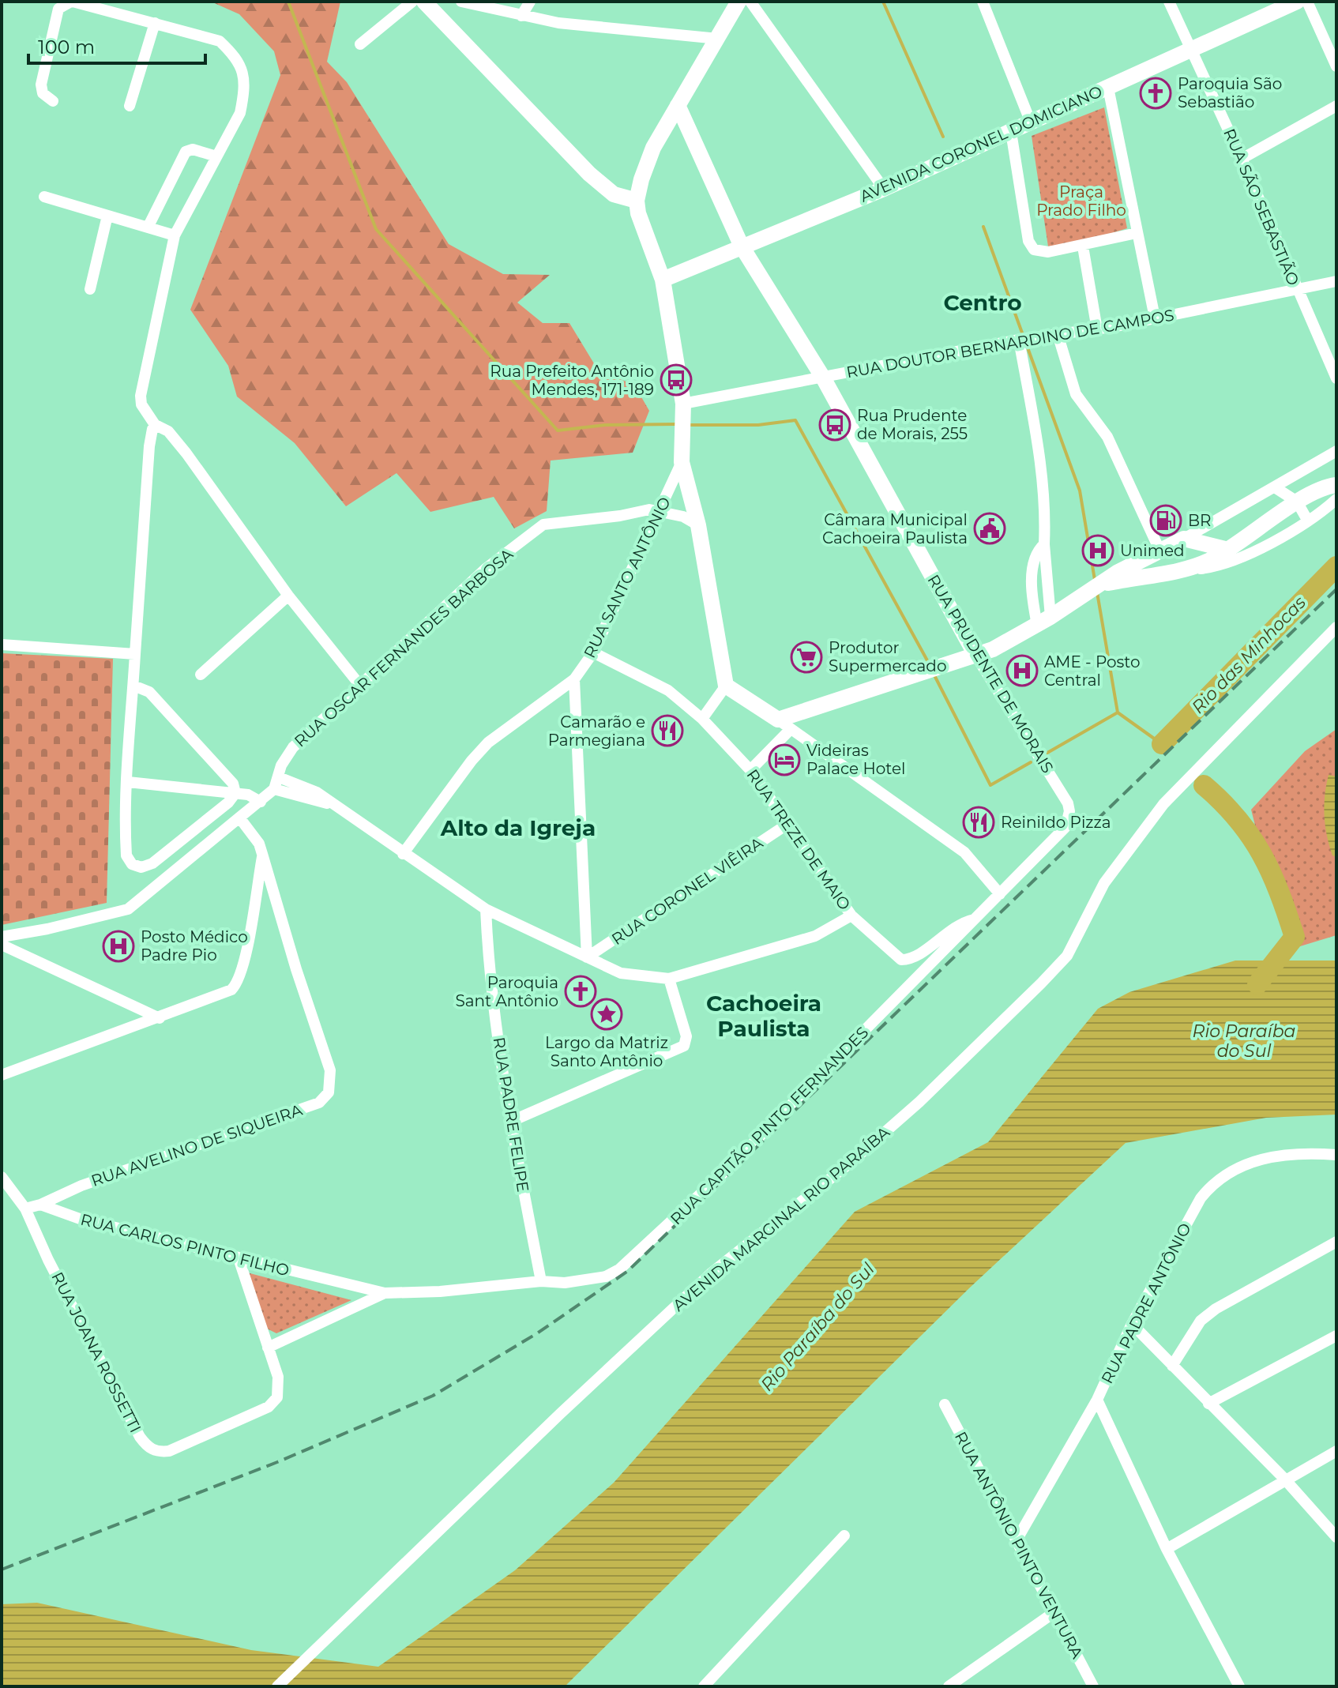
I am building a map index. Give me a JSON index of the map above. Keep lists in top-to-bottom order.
{
  "streets": {
    "main road": ["AVENIDA CORONEL DOMICIANO", "RUA PRUDENTE DE MORAIS"],
    "street": [
      "RUA SÃO SEBASTIÃO",
      "RUA DOUTOR BERNARDINO DE CAMPOS",
      "RUA SANTO ANTÔNIO",
      "RUA OSCAR FERNANDES BARBOSA",
      "RUA TREZE DE MAIO",
      "RUA CORONEL VIÊIRA",
      "RUA PADRE FELIPE",
      "RUA CAPITÃO PINTO FERNANDES",
      "RUA AVELINO DE SIQUEIRA",
      "AVENIDA MARGINAL RIO PARAÍBA",
      "RUA CARLOS PINTO FILHO",
      "RUA PADRE ANTÔNIO",
      "RUA JOANA ROSSETTI",
      "RUA ANTÔNIO PINTO VENTURA"
    ]
  },
  "crossings": [
    ["AVENIDA CORONEL DOMICIANO", "RUA SÃO SEBASTIÃO"],
    ["AVENIDA CORONEL DOMICIANO", "RUA PRUDENTE DE MORAIS"],
    ["RUA SÃO SEBASTIÃO", "RUA DOUTOR BERNARDINO DE CAMPOS"],
    ["RUA DOUTOR BERNARDINO DE CAMPOS", "RUA PRUDENTE DE MORAIS"],
    ["RUA SANTO ANTÔNIO", "RUA OSCAR FERNANDES BARBOSA"],
    ["RUA SANTO ANTÔNIO", "RUA TREZE DE MAIO"],
    ["RUA PRUDENTE DE MORAIS", "RUA CAPITÃO PINTO FERNANDES"],
    ["RUA TREZE DE MAIO", "RUA CORONEL VIÊIRA"],
    ["RUA TREZE DE MAIO", "RUA CAPITÃO PINTO FERNANDES"],
    ["RUA PADRE FELIPE", "RUA CAPITÃO PINTO FERNANDES"],
    ["RUA CAPITÃO PINTO FERNANDES", "RUA CARLOS PINTO FILHO"],
    ["RUA AVELINO DE SIQUEIRA", "RUA CARLOS PINTO FILHO"],
    ["RUA PADRE ANTÔNIO", "RUA ANTÔNIO PINTO VENTURA"]
  ],
  "districts": ["Centro", "Alto da Igreja", "Cachoeira Paulista"],
  "water": ["Rio das Minhocas", "Rio Paraíba do Sul"],
  "parks": ["Praça Prado Filho"],
  "places": {
    "church": ["Paroquia São Sebastião", "Paroquia Sant Antônio"],
    "bus stop": ["Rua Prefeito Antônio Mendes, 171-189", "Rua Prudente de Morais, 255"],
    "fuel station": ["BR"],
    "public building": ["Câmara Municipal Cachoeira Paulista"],
    "hospital": ["Unimed", "AME - Posto Central", "Posto Médico Padre Pio"],
    "supermarket": ["Produtor Supermercado"],
    "restaurant": ["Camarão e Parmegiana", "Reinildo Pizza"],
    "hotel": ["Videiras Palace Hotel"],
    "place": ["Largo da Matriz Santo Antônio"]
  },
  "scale_bar": "100 m"
}
